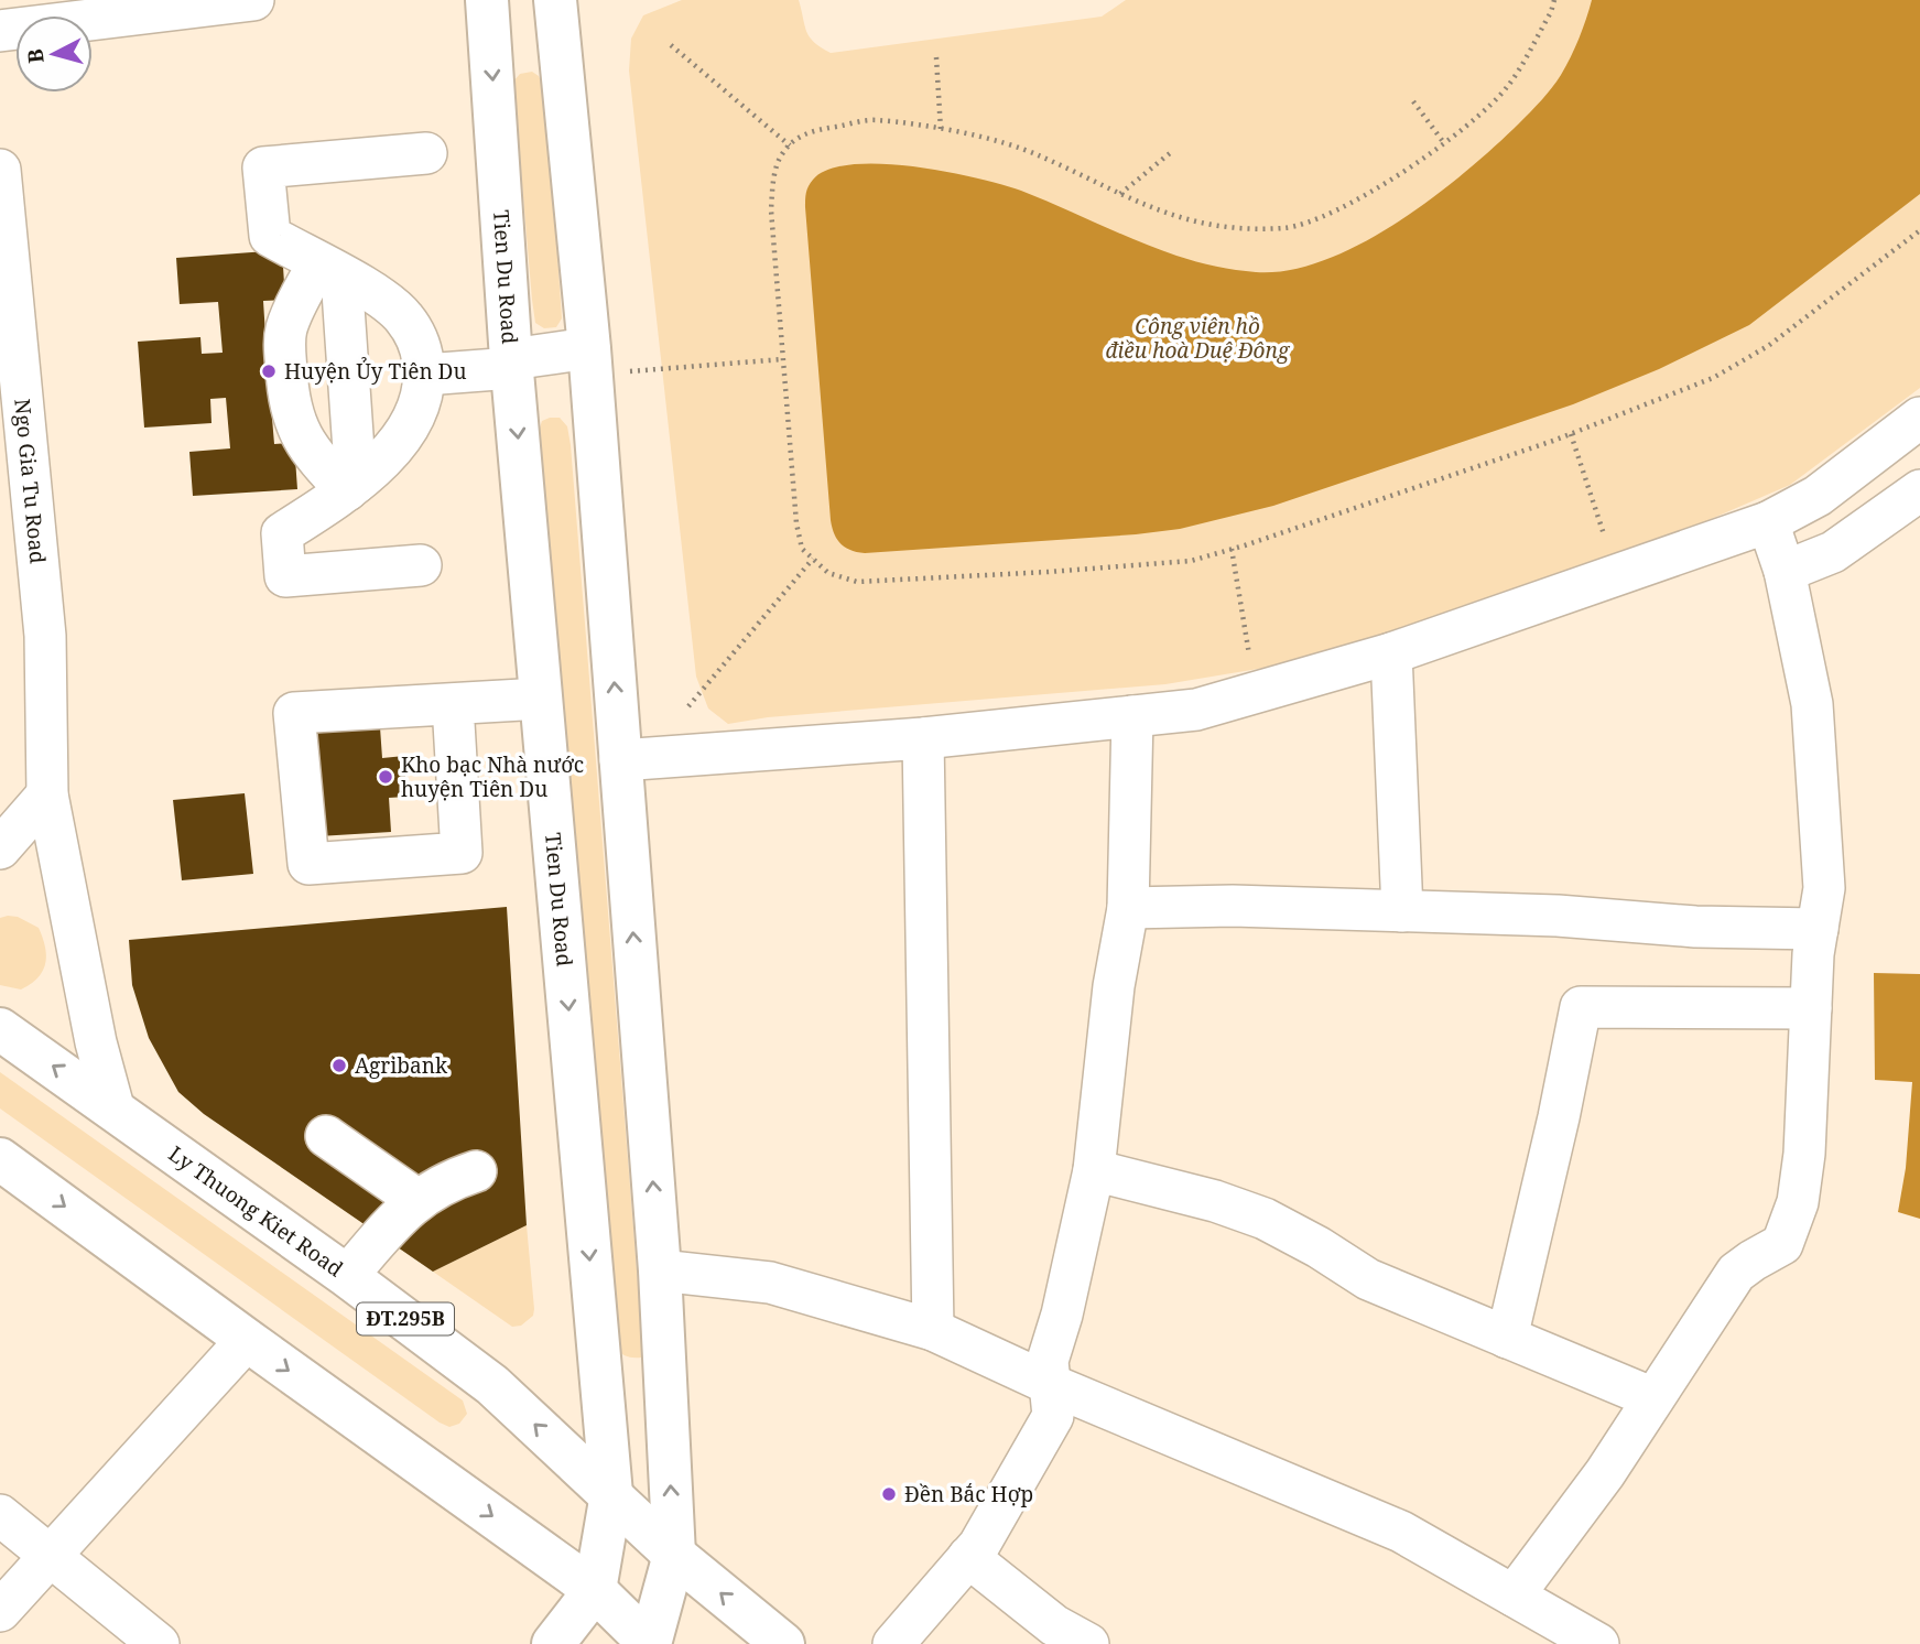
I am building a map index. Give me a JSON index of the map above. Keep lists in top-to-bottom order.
{
  "streets": {
    "main road": ["Tien Du Road", "Ly Thuong Kiet Road", "ĐT.295B"],
    "street": ["Ngo Gia Tu Road"]
  },
  "crossings": [
    ["Tien Du Road", "Ly Thuong Kiet Road"],
    ["Ngo Gia Tu Road", "Ly Thuong Kiet Road"]
  ],
  "parks": ["Công viên hồ điều hoà Duệ Đông"],
  "places": [
    "Huyện Ủy Tiên Du",
    "Kho bạc Nhà nước huyện Tiên Du",
    "Agribank",
    "Đền Bắc Hợp"
  ],
  "north": "left"
}
